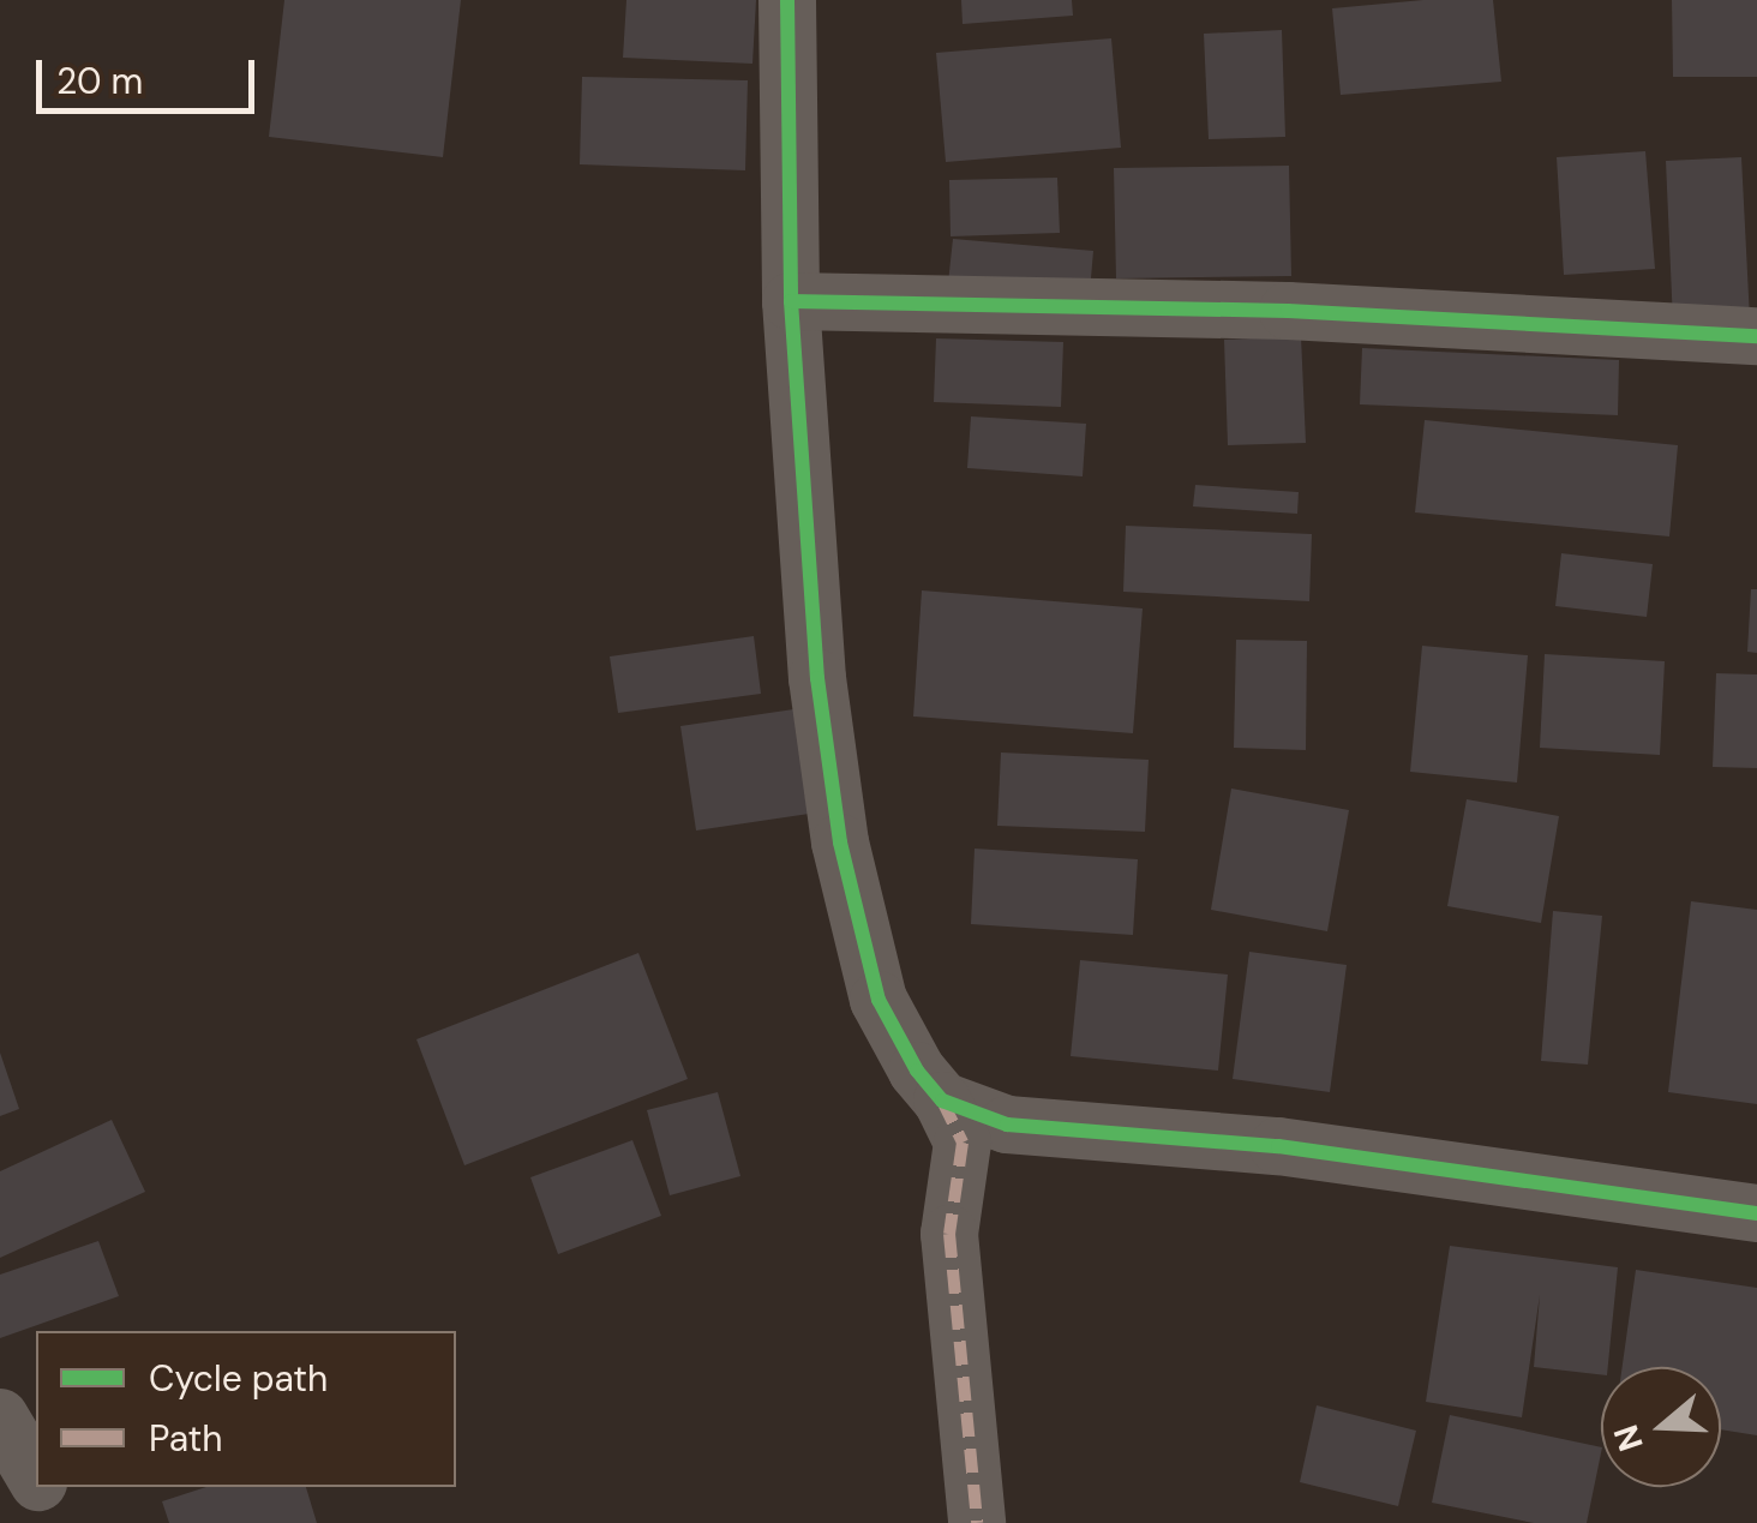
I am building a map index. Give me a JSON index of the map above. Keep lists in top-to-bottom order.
{
  "legend": ["Cycle path", "Path"],
  "scale_bar": "20 m",
  "north": "left"
}
